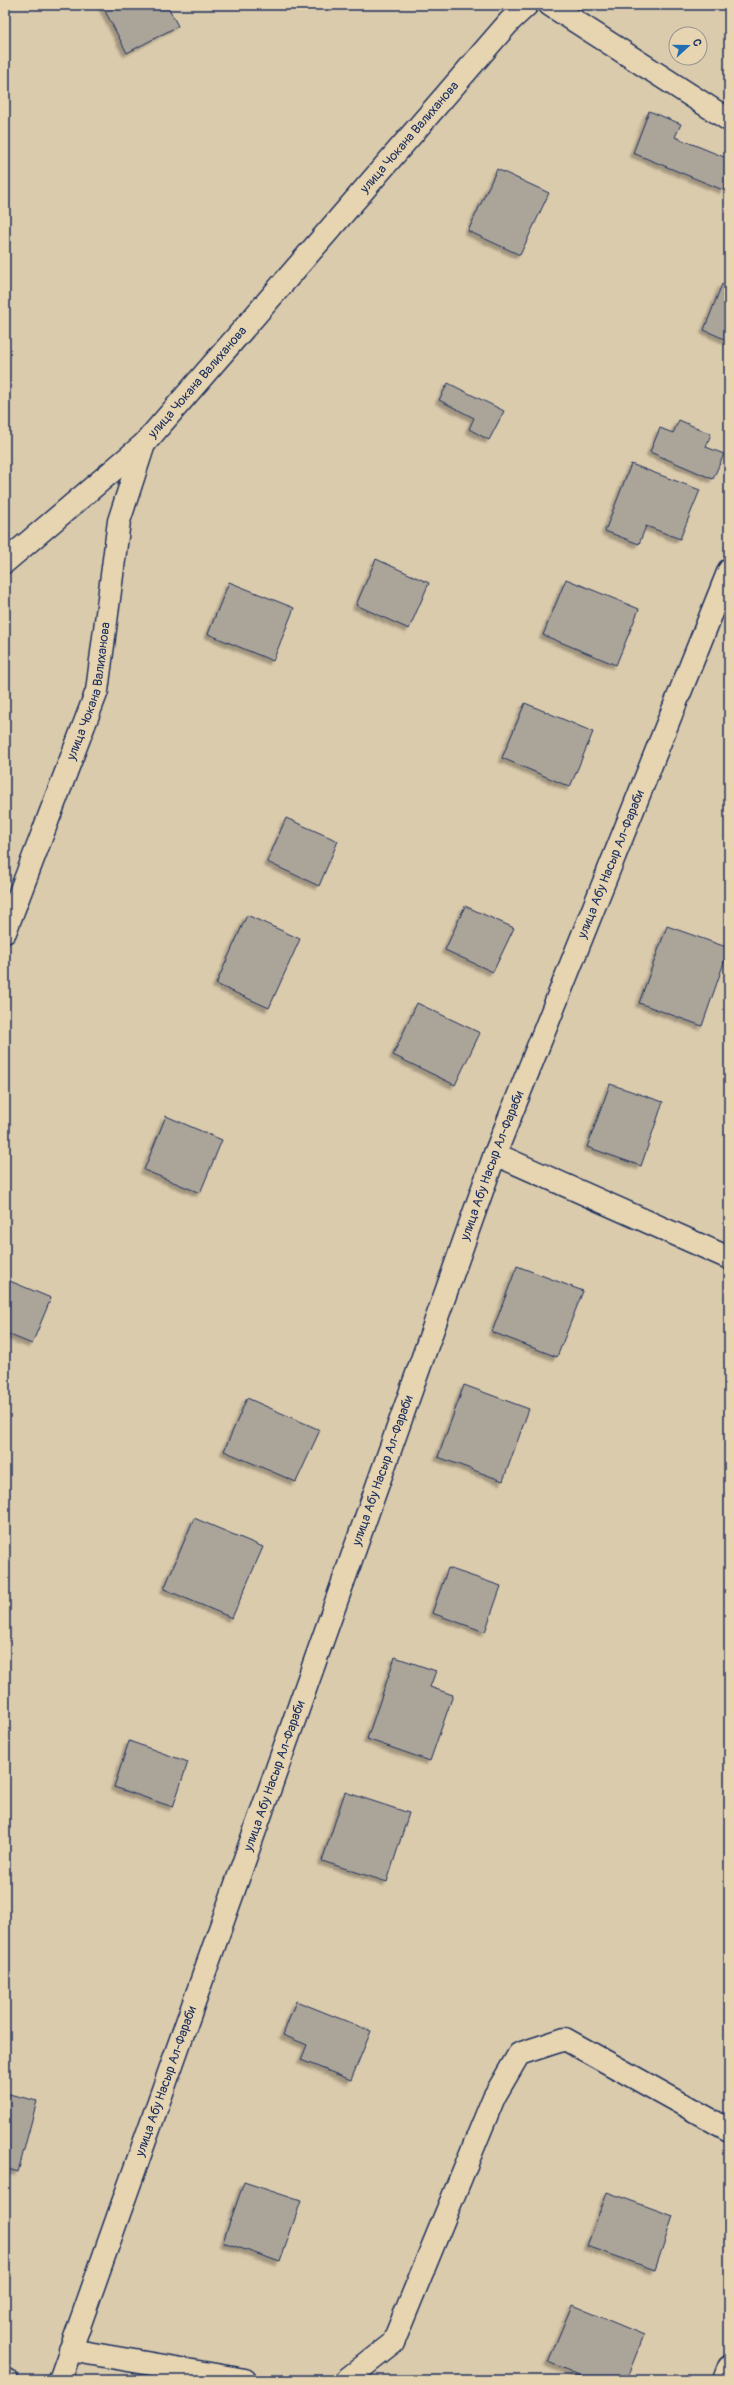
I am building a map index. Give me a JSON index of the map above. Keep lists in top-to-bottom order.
{
  "streets": {
    "street": ["улица Чокана Валиханова", "улица Абу Насыр Ал-Фараби"]
  },
  "north": "right"
}
